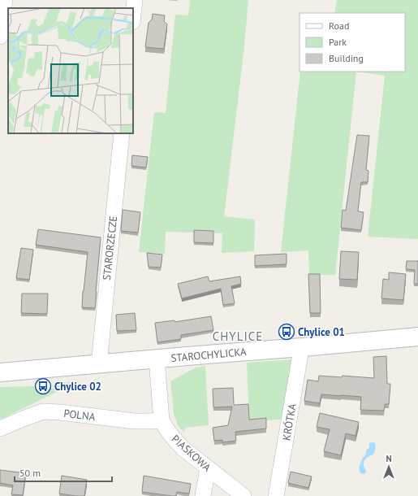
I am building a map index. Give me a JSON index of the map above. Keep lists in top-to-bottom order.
{
  "streets": {
    "street": [
      "STARORZECZE",
      "STAROCHYLICKA",
      "POLNA",
      "KRÓTKA",
      "PIASKOWA"
    ]
  },
  "crossings": [
    ["STARORZECZE", "STAROCHYLICKA"],
    ["STAROCHYLICKA", "KRÓTKA"],
    ["STAROCHYLICKA", "PIASKOWA"],
    ["POLNA", "PIASKOWA"]
  ],
  "districts": ["CHYLICE"],
  "places": {
    "bus stop": ["Chylice 01", "Chylice 02"]
  },
  "legend": ["Road", "Park", "Building"],
  "scale_bar": "50 m",
  "north": "top"
}
